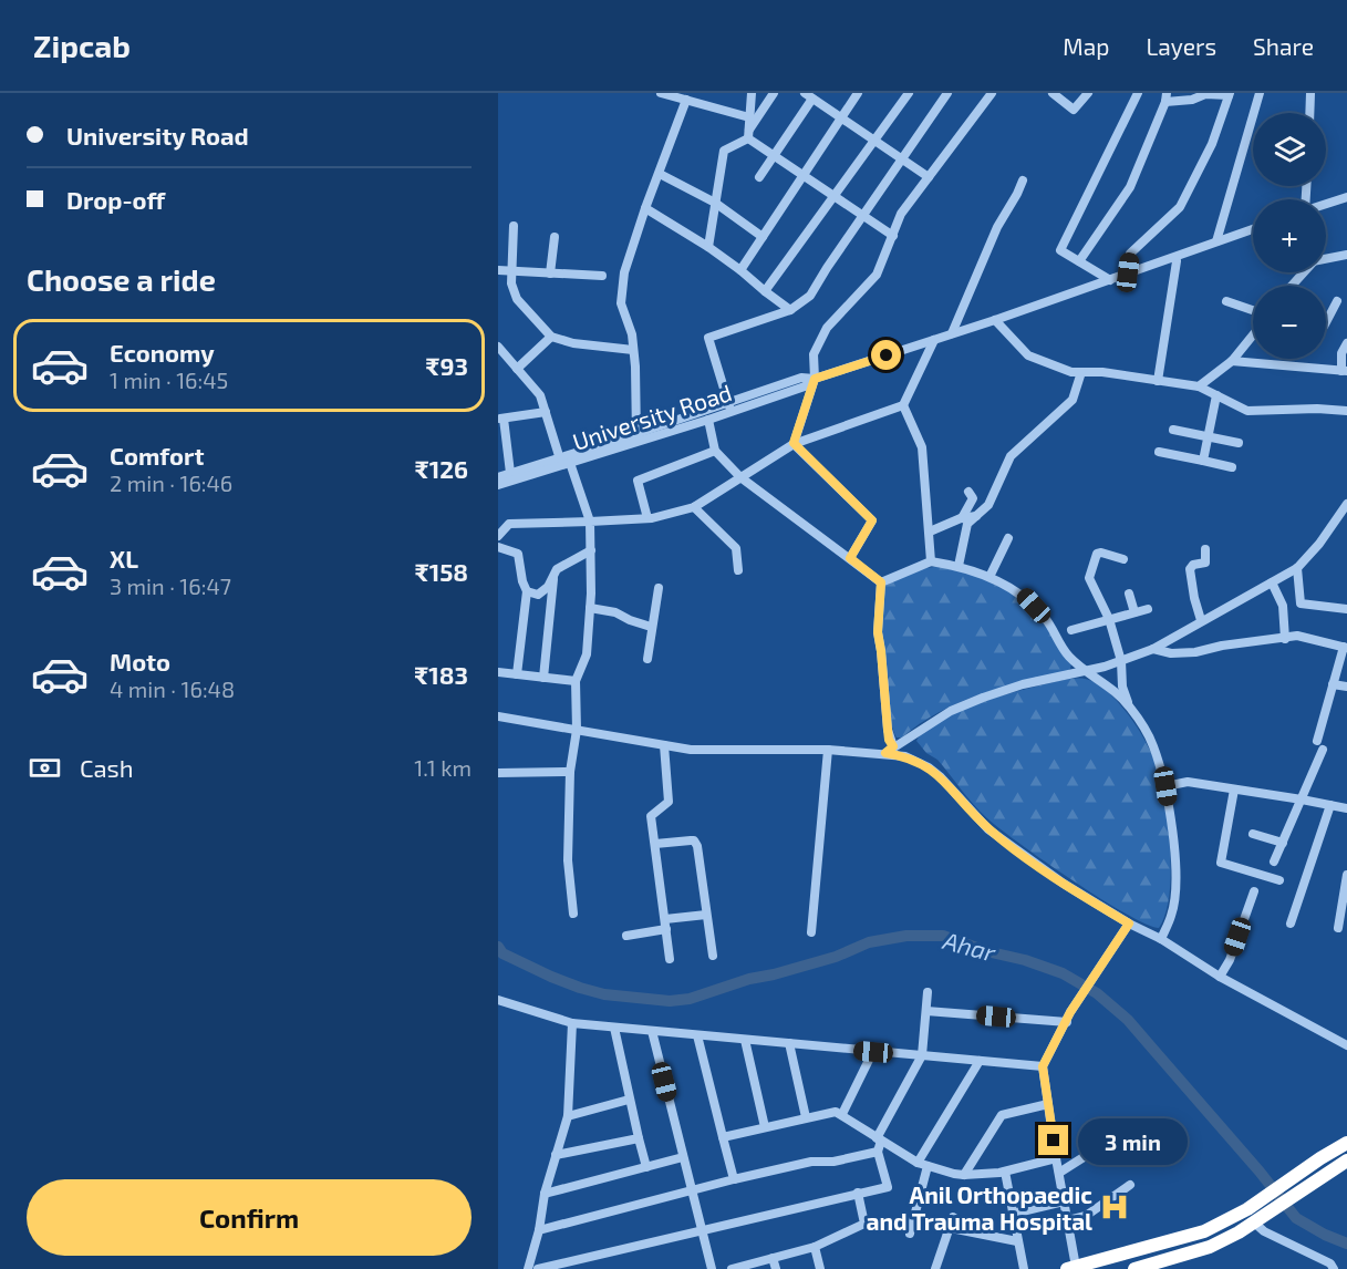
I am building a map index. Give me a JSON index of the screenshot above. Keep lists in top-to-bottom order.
{
  "streets": {
    "street": ["University Road"]
  },
  "water": ["Ahar"],
  "places": {
    "hospital": ["Anil Orthopaedic and Trauma Hospital"]
  },
  "page": {
    "header": "Zipcab",
    "nav": ["Map", "Layers", "Share"],
    "banner": ["University Road", "Drop-off"],
    "map_buttons": ["+", "−"],
    "heading": "Choose a ride",
    "list": [
      {
        "name": "Economy",
        "note": "1 min · 16:45",
        "value": "₹93"
      },
      {
        "name": "Comfort",
        "note": "2 min · 16:46",
        "value": "₹126"
      },
      {
        "name": "XL",
        "note": "3 min · 16:47",
        "value": "₹158"
      },
      {
        "name": "Moto",
        "note": "4 min · 16:48",
        "value": "₹183"
      }
    ],
    "pay": ["Cash", "1.1 km"],
    "bubble": "3 min",
    "buttons": "Confirm"
  }
}
